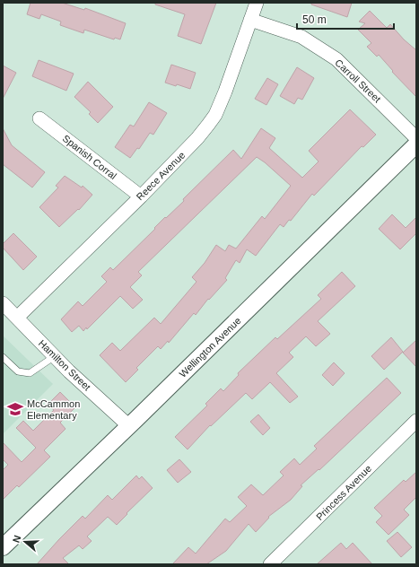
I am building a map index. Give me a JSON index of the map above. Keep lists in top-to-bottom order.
{
  "streets": {
    "street": [
      "Carroll Street",
      "Spanish Corral",
      "Reece Avenue",
      "Wellington Avenue",
      "Hamilton Street",
      "Princess Avenue"
    ]
  },
  "crossings": [
    ["Carroll Street", "Reece Avenue"],
    ["Spanish Corral", "Reece Avenue"],
    ["Reece Avenue", "Hamilton Street"],
    ["Wellington Avenue", "Hamilton Street"]
  ],
  "places": {
    "school or university": ["McCammon Elementary"]
  },
  "scale_bar": "50 m",
  "north": "left"
}
